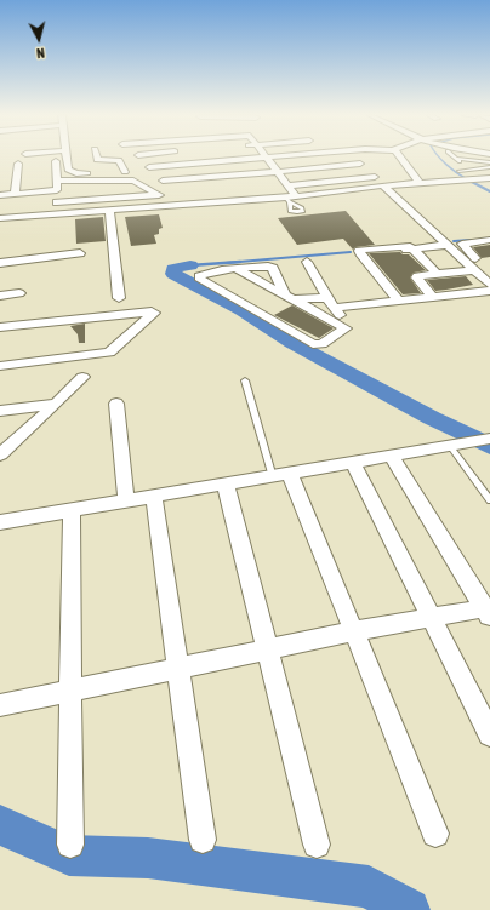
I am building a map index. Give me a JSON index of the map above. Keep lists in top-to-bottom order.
{
  "north": "bottom"
}
